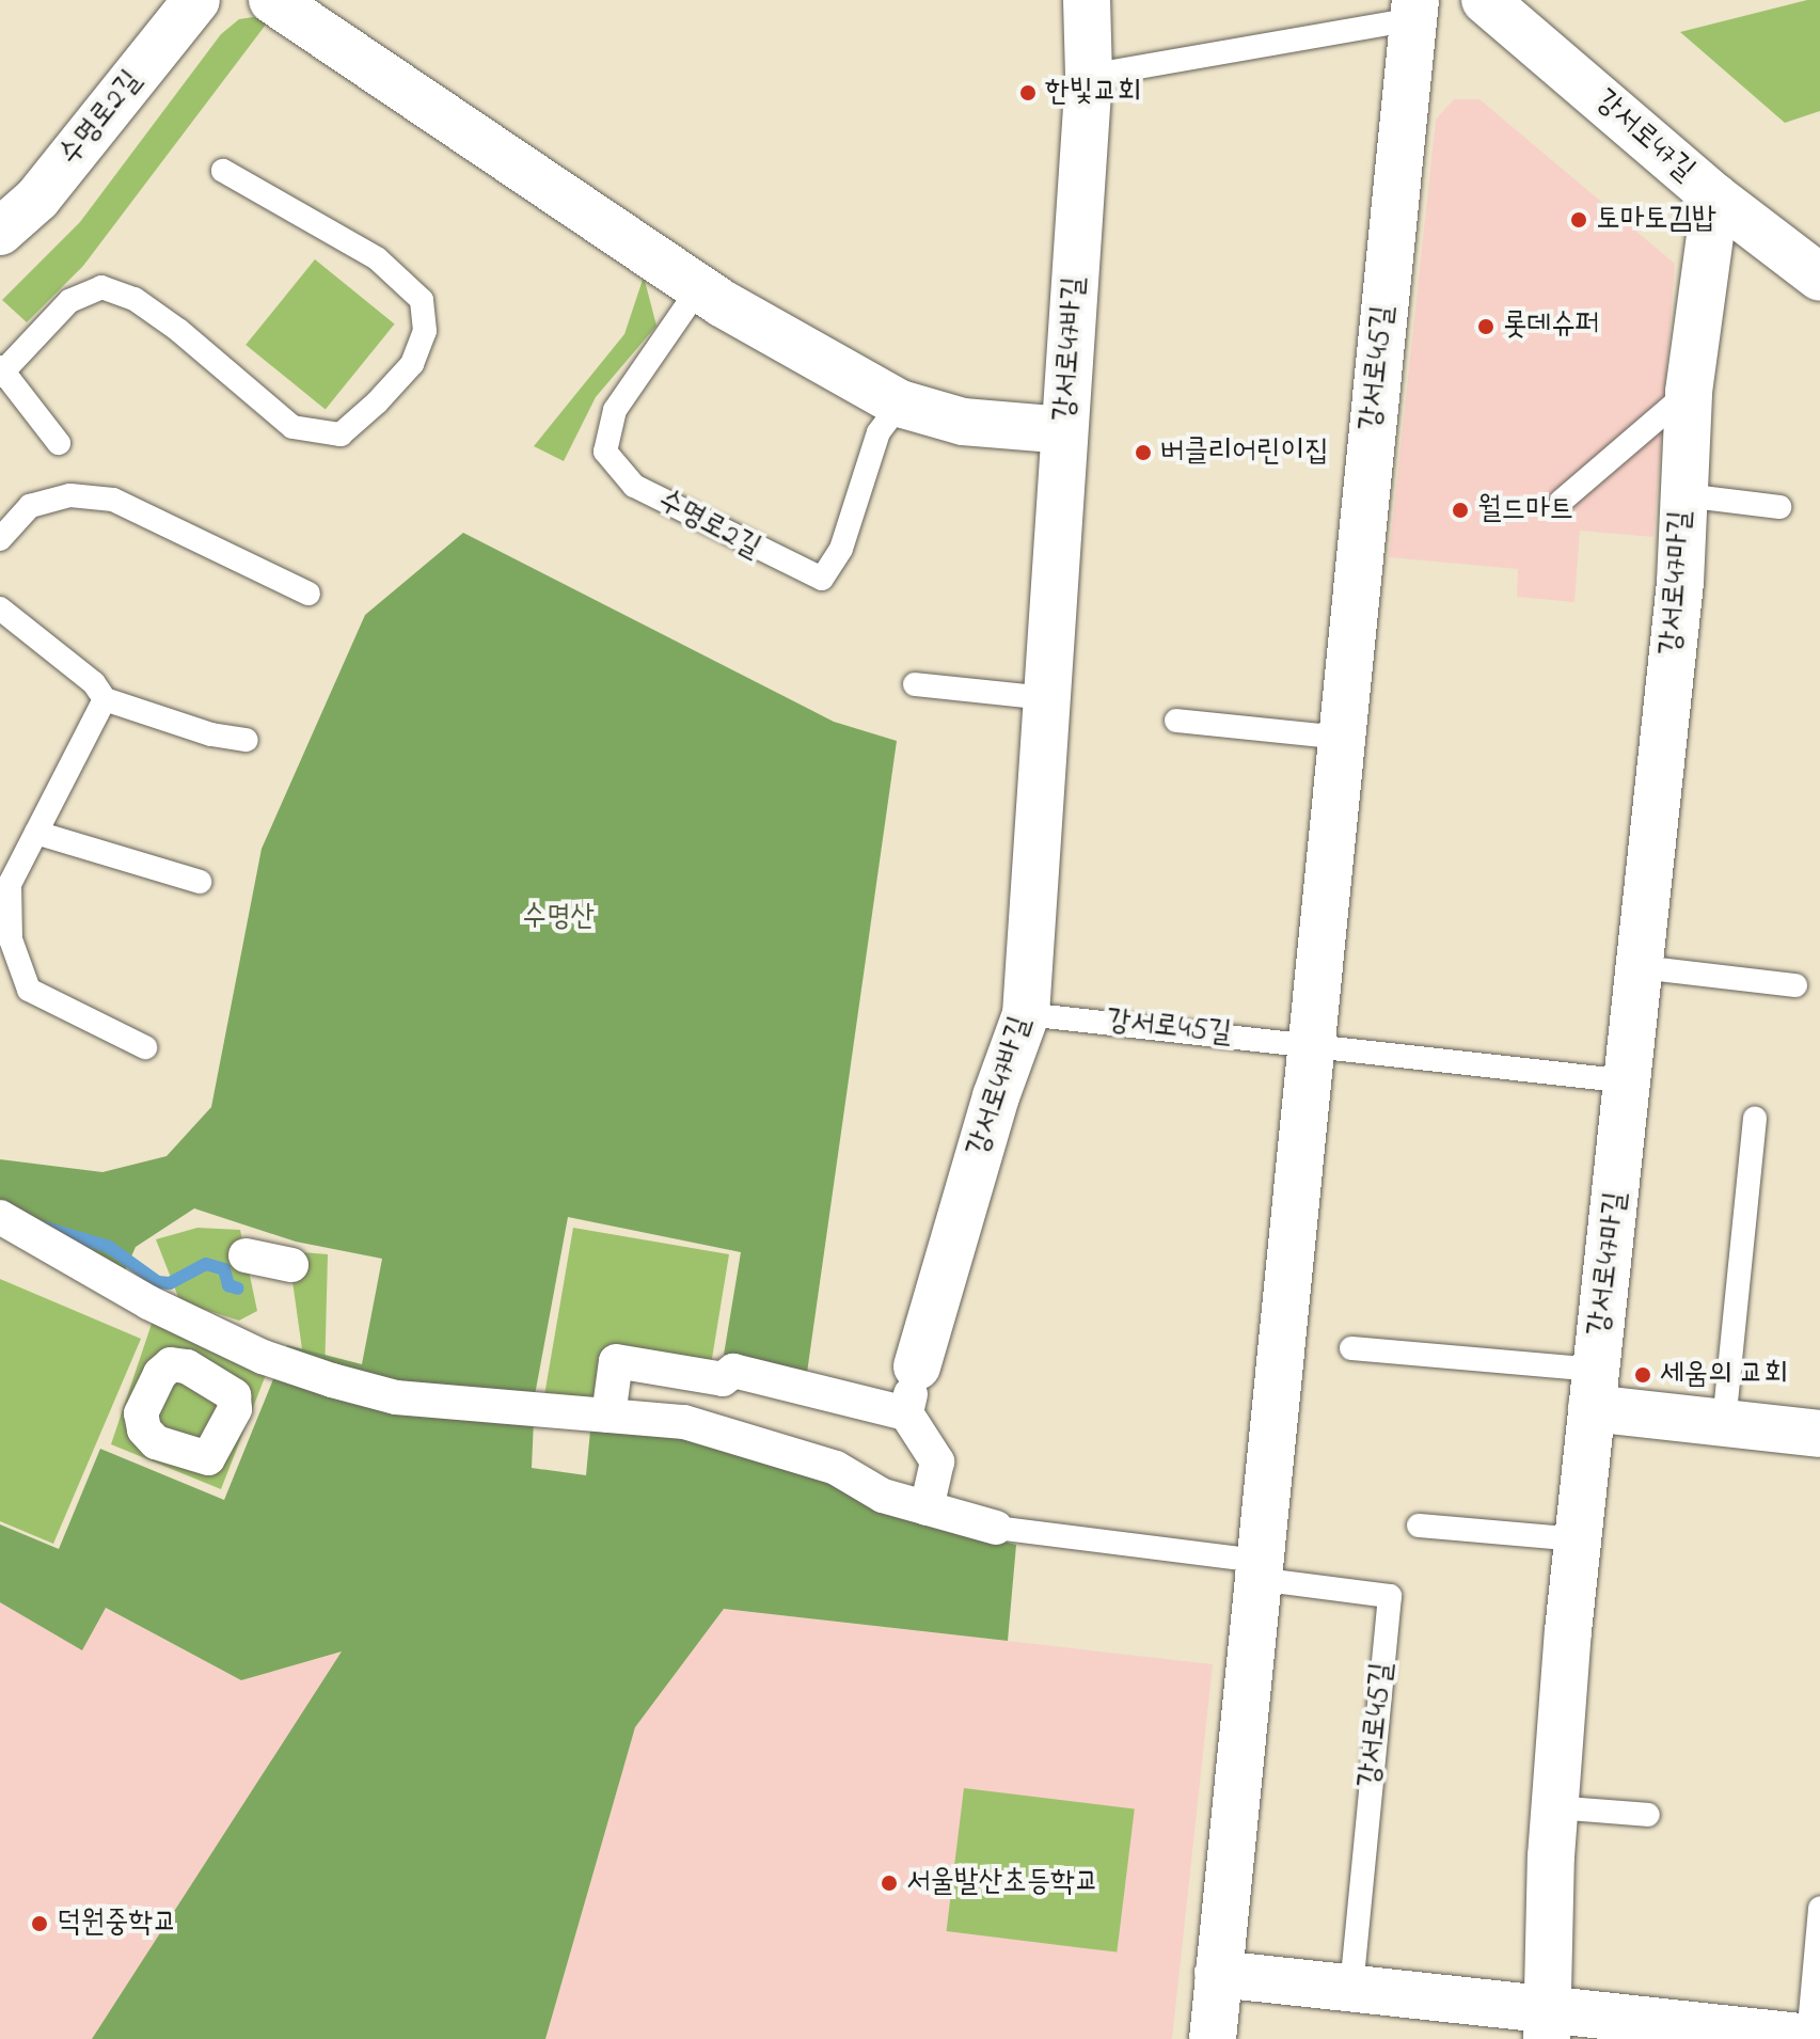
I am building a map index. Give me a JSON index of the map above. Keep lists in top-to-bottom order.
{
  "streets": {
    "street": [
      "수명로2길",
      "강서로47길",
      "강서로47바길",
      "강서로45길",
      "강서로47마길"
    ]
  },
  "crossings": [
    ["강서로47길", "강서로47마길"],
    ["강서로47바길", "강서로45길"],
    ["강서로45길", "강서로47마길"]
  ],
  "parks": ["수명산"],
  "places": [
    "한빛교회",
    "토마토김밥",
    "롯데슈퍼",
    "버클리어린이집",
    "월드마트",
    "세움의 교회",
    "서울발산초등학교",
    "덕원중학교"
  ]
}
